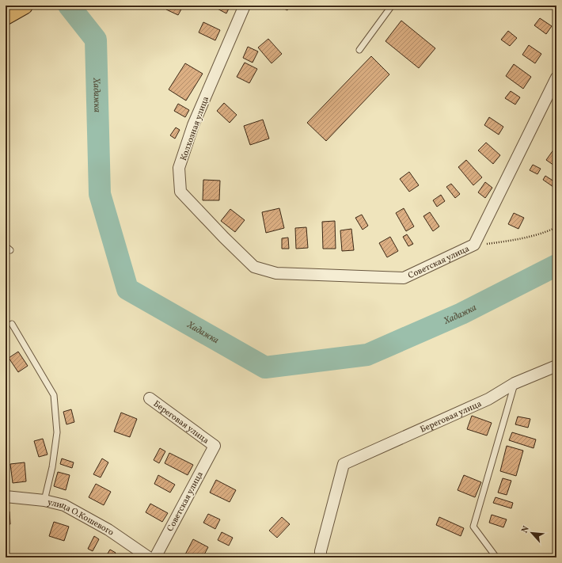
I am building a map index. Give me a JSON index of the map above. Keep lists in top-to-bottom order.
{
  "streets": {
    "street": [
      "Колхозная улица",
      "Советская улица",
      "Береговая улица",
      "улица О.Кошевого"
    ]
  },
  "crossings": [
    ["Колхозная улица", "Советская улица"],
    ["Советская улица", "Береговая улица"]
  ],
  "water": ["Хадажка"],
  "north": "top left"
}
